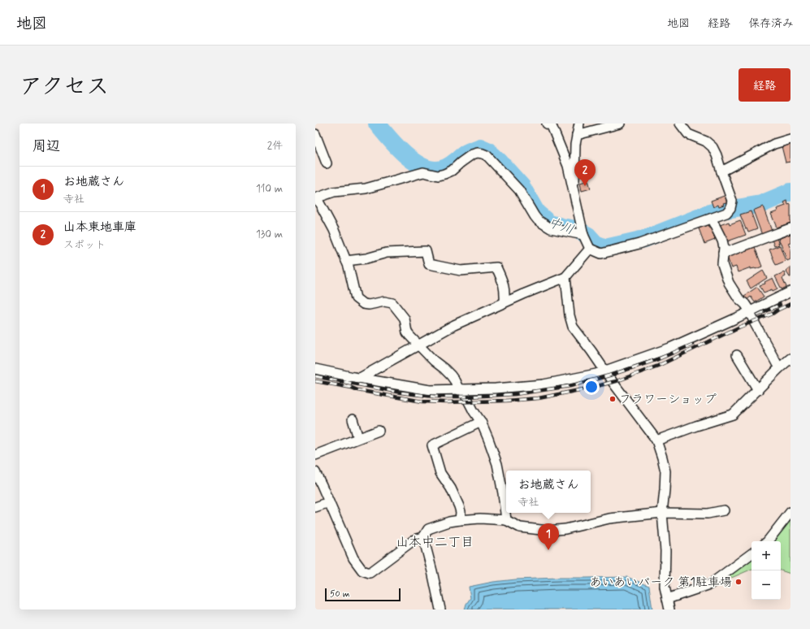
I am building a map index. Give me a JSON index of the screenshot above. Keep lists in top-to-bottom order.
{
  "districts": ["山本中二丁目"],
  "water": ["中川"],
  "places": ["フラワーショップ", "あいあいパーク 第1駐車場"],
  "scale_bar": "50 m",
  "page": {
    "header": "地図",
    "nav": ["地図", "経路", "保存済み"],
    "title": "アクセス",
    "buttons": "経路",
    "heading": ["周辺", "2件"],
    "pins": ["2", "1"],
    "list": [
      {
        "mark": "1",
        "name": "お地蔵さん",
        "note": "寺社",
        "value": "110 m"
      },
      {
        "mark": "2",
        "name": "山本東地車庫",
        "note": "スポット",
        "value": "130 m"
      }
    ],
    "popup": ["お地蔵さん", "寺社"],
    "map_buttons": ["+", "−"],
    "scale": "50 m"
  }
}
